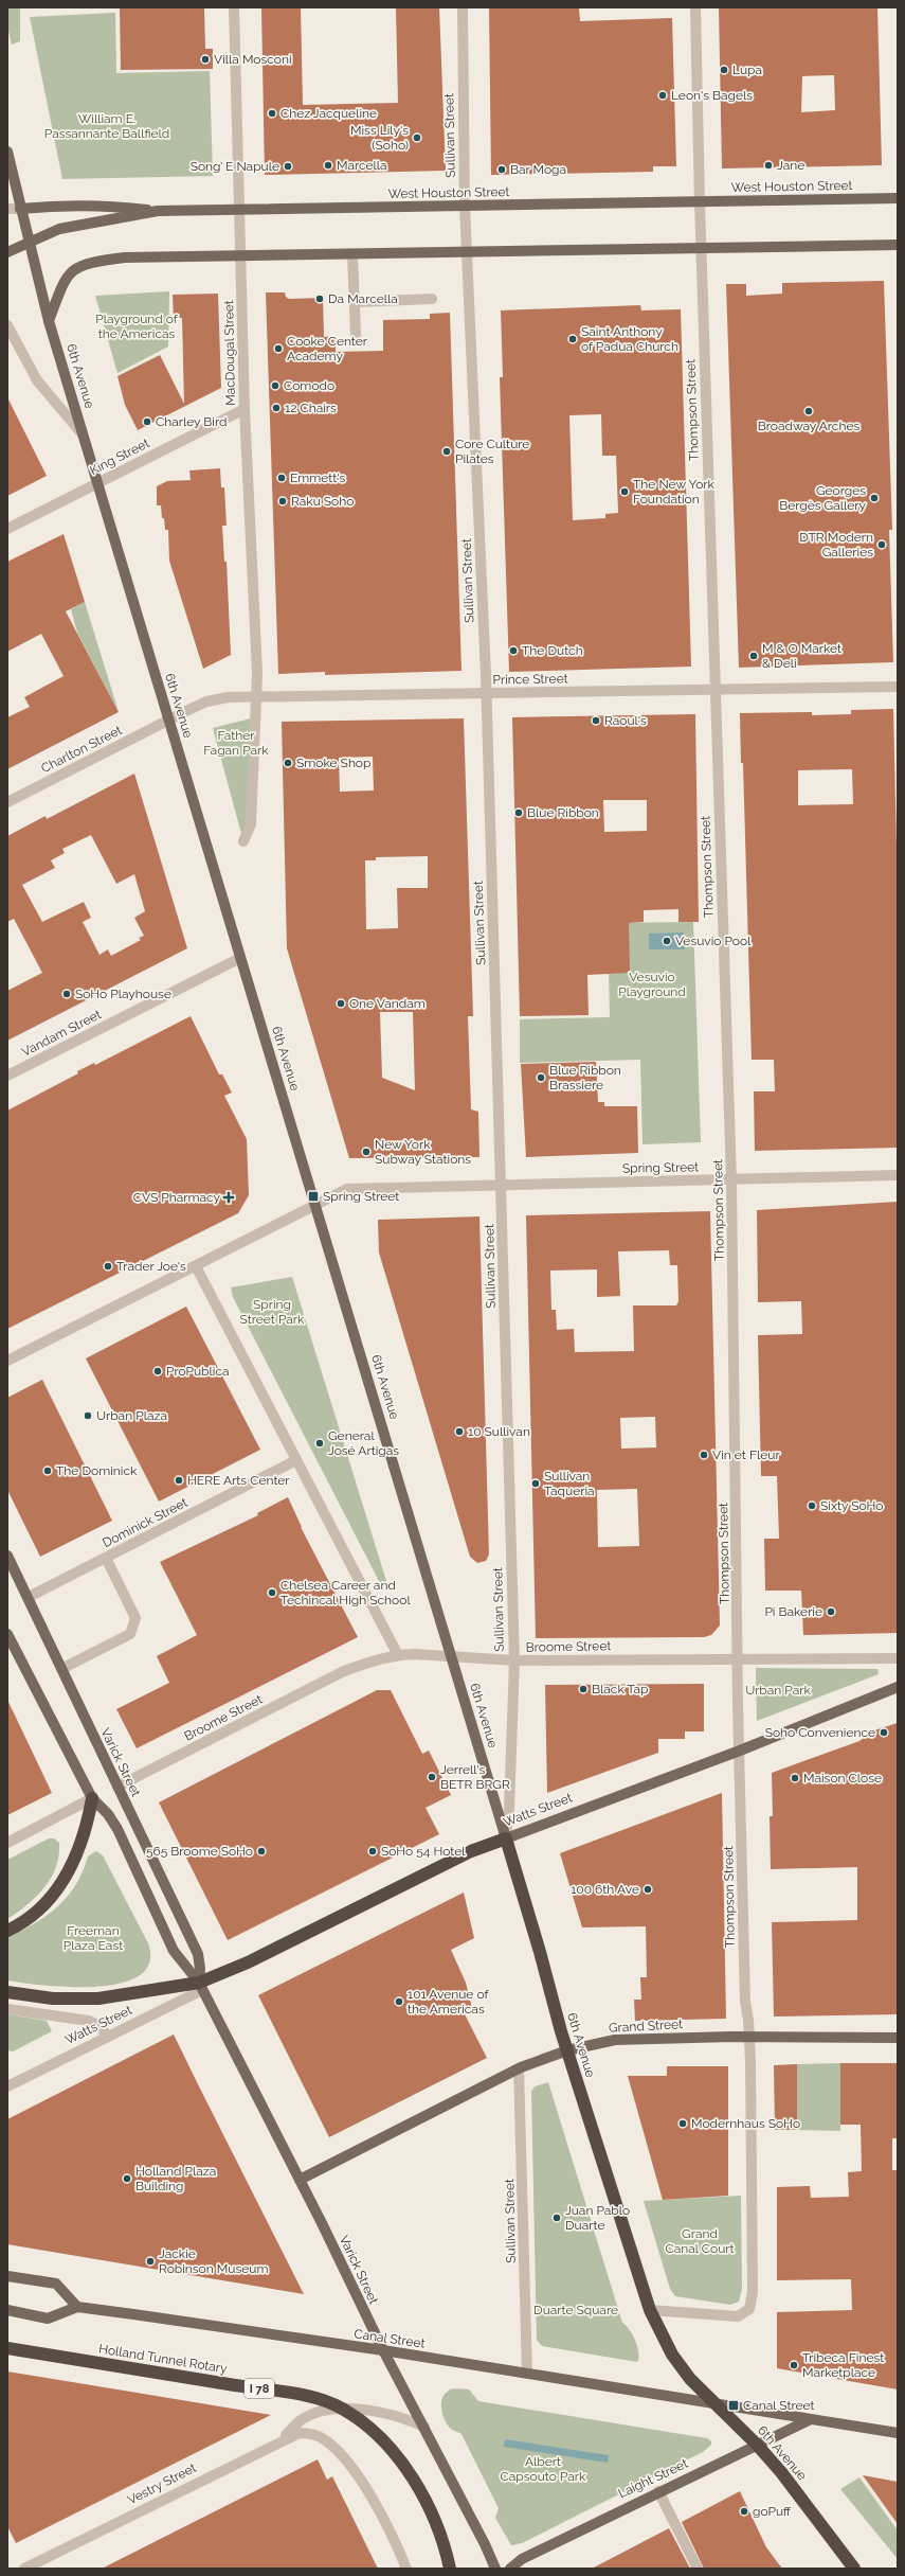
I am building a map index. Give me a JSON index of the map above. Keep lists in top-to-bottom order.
{
  "streets": {
    "highway": [
      "6th Avenue",
      "Watts Street",
      "Holland Tunnel Rotary",
      "I 78"
    ],
    "main road": [
      "West Houston Street",
      "Varick Street",
      "Grand Street",
      "Canal Street",
      "Laight Street"
    ],
    "street": [
      "Sullivan Street",
      "MacDougal Street",
      "Thompson Street",
      "King Street",
      "Prince Street",
      "Charlton Street",
      "Vandam Street",
      "Spring Street",
      "Dominick Street",
      "Broome Street",
      "Vestry Street"
    ]
  },
  "crossings": [
    ["Sullivan Street", "West Houston Street"],
    ["Sullivan Street", "6th Avenue"],
    ["Sullivan Street", "Prince Street"],
    ["Sullivan Street", "Spring Street"],
    ["Sullivan Street", "Broome Street"],
    ["Sullivan Street", "Watts Street"],
    ["Sullivan Street", "Grand Street"],
    ["Sullivan Street", "Canal Street"],
    ["West Houston Street", "MacDougal Street"],
    ["West Houston Street", "6th Avenue"],
    ["West Houston Street", "Thompson Street"],
    ["MacDougal Street", "King Street"],
    ["MacDougal Street", "Prince Street"],
    ["6th Avenue", "Thompson Street"],
    ["6th Avenue", "King Street"],
    ["6th Avenue", "Prince Street"],
    ["6th Avenue", "Charlton Street"],
    ["6th Avenue", "Vandam Street"],
    ["6th Avenue", "Spring Street"],
    ["6th Avenue", "Broome Street"],
    ["6th Avenue", "Watts Street"],
    ["6th Avenue", "Grand Street"],
    ["6th Avenue", "Canal Street"],
    ["6th Avenue", "Laight Street"],
    ["Thompson Street", "Prince Street"],
    ["Thompson Street", "Spring Street"],
    ["Thompson Street", "Broome Street"],
    ["Thompson Street", "Watts Street"],
    ["Thompson Street", "Grand Street"],
    ["Prince Street", "Charlton Street"],
    ["Dominick Street", "Varick Street"],
    ["Broome Street", "Varick Street"],
    ["Varick Street", "Watts Street"],
    ["Varick Street", "Grand Street"],
    ["Varick Street", "Canal Street"],
    ["Canal Street", "Laight Street"]
  ],
  "parks": [
    "William E. Passannante Ballfield",
    "Playground of the Americas",
    "Father Fagan Park",
    "Vesuvio Playground",
    "Spring Street Park",
    "Urban Park",
    "Freeman Plaza East",
    "Grand Canal Court",
    "Duarte Square",
    "Albert Capsouto Park"
  ],
  "places": {
    "other": [
      "Villa Mosconi",
      "Lupa",
      "Leon's Bagels",
      "Chez Jacqueline",
      "Miss Lily's (Soho)",
      "Marcella",
      "Jane",
      "Song’ E Napule",
      "Bar Moga",
      "Da Marcella",
      "Saint Anthony of Padua Church",
      "Cooke Center Academy",
      "Comodo",
      "12 Chairs",
      "Broadway Arches",
      "Charley Bird",
      "Core Culture Pilates",
      "Emmett's",
      "The New York Foundation",
      "Georges Bergès Gallery",
      "Raku Soho",
      "DTR Modern Galleries",
      "The Dutch",
      "M & O Market & Deli",
      "Raoul's",
      "Smoke Shop",
      "Blue Ribbon",
      "Vesuvio Pool",
      "SoHo Playhouse",
      "One Vandam",
      "Blue Ribbon Brassiere",
      "New York Subway Stations",
      "Trader Joe's",
      "ProPublica",
      "Urban Plaza",
      "10 Sullivan",
      "General José Artigas",
      "Vin et Fleur",
      "The Dominick",
      "HERE Arts Center",
      "Sullivan Taqueria",
      "Sixty SoHo",
      "Chelsea Career and Techincal High School",
      "Pi Bakerie",
      "Black Tap",
      "Soho Convenience",
      "Jerrell's BETR BRGR",
      "Maison Close",
      "565 Broome SoHo",
      "SoHo 54 Hotel",
      "100 6th Ave",
      "101 Avenue of the Americas",
      "Modernhaus SoHo",
      "Holland Plaza Building",
      "Juan Pablo Duarte",
      "Jackie Robinson Museum",
      "Tribeca Finest Marketplace",
      "goPuff"
    ],
    "transit": ["Spring Street", "Canal Street"],
    "health": ["CVS Pharmacy"]
  }
}
